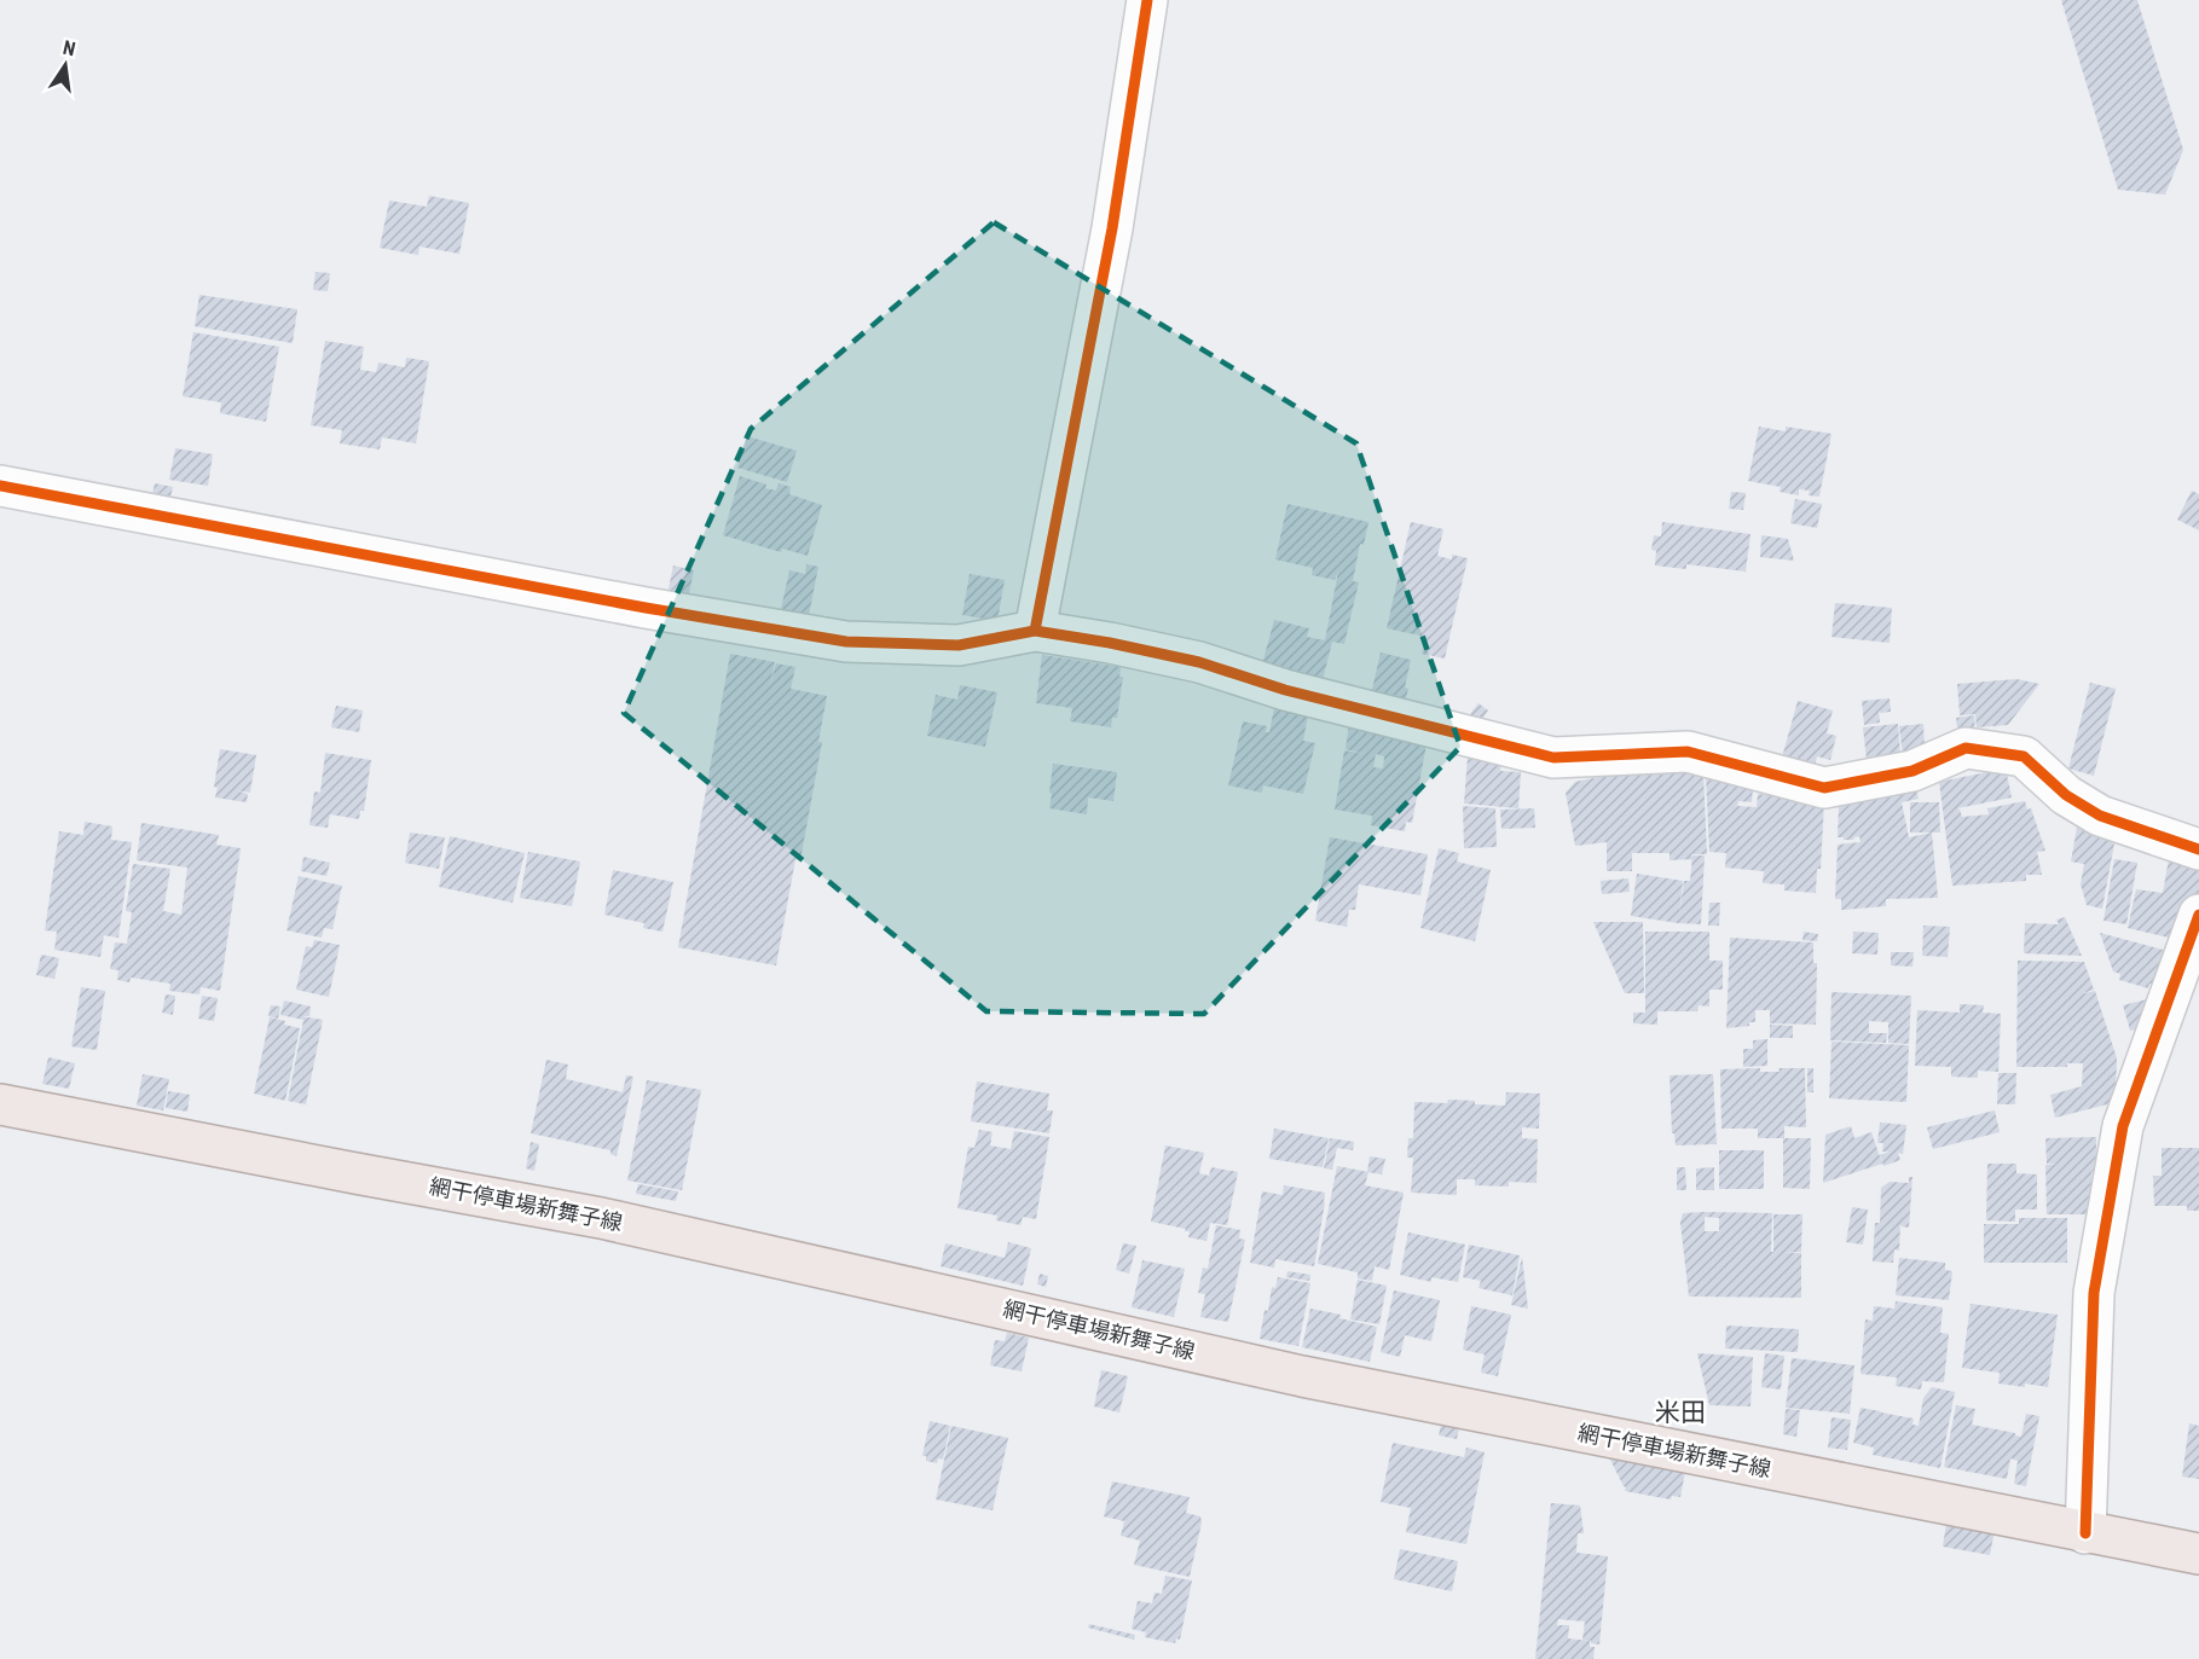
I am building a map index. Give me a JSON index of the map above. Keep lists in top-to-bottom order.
{
  "streets": {
    "main road": ["網干停車場新舞子線"]
  },
  "districts": ["米田"],
  "north": "top"
}
